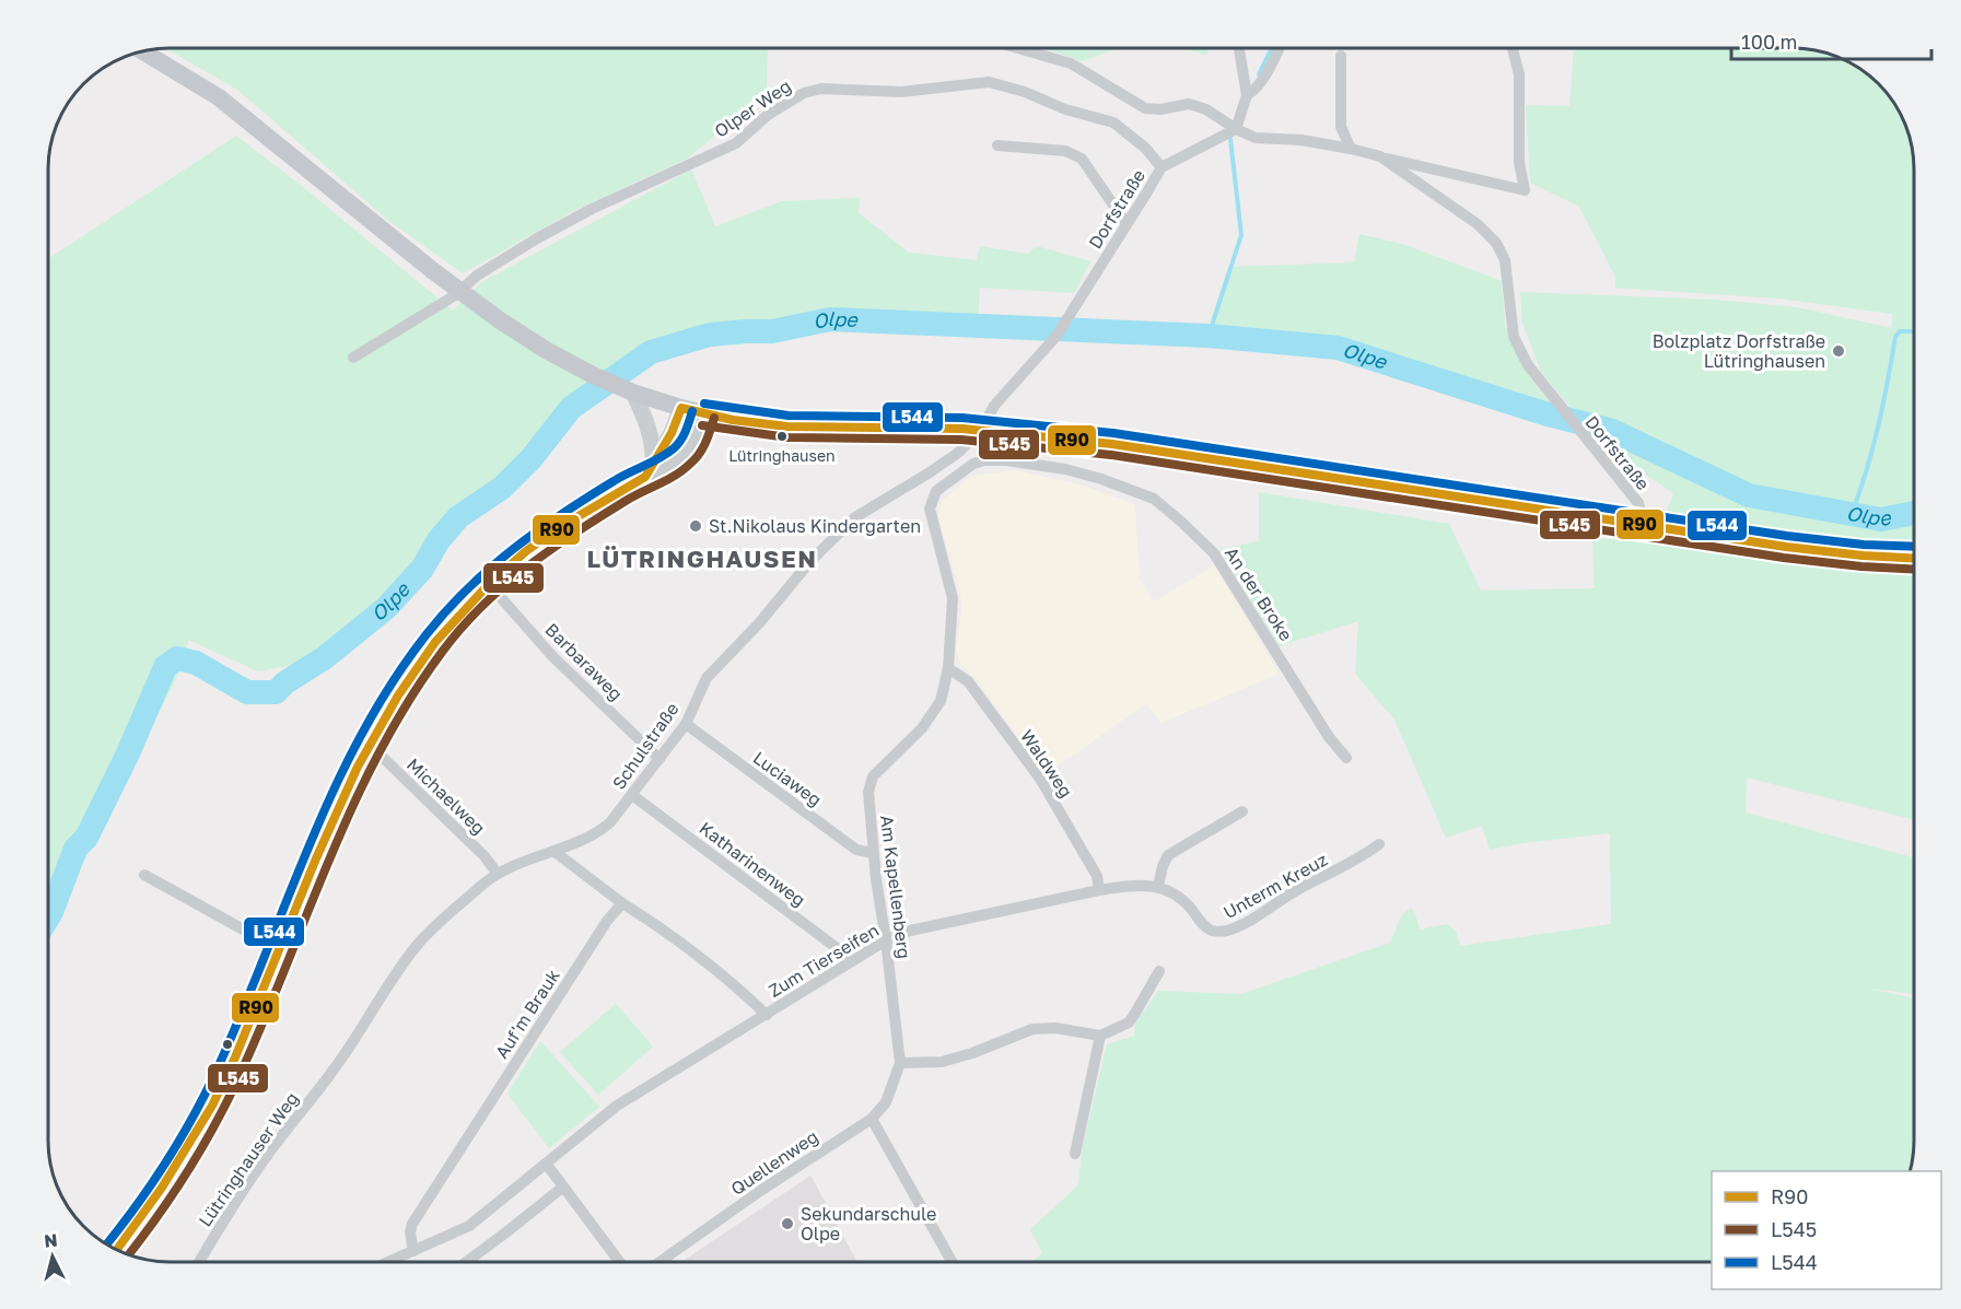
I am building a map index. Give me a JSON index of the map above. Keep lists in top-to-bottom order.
{
  "streets": {
    "street": [
      "Olper Weg",
      "Dorfstraße",
      "An der Broke",
      "Barbaraweg",
      "Schulstraße",
      "Waldweg",
      "Luciaweg",
      "Michaelweg",
      "Katharinenweg",
      "Unterm Kreuz",
      "Am Kapellenberg",
      "Zum Tierseifen",
      "Auf'm Brauk",
      "Lütringhauser Weg",
      "Quellenweg"
    ]
  },
  "crossings": [
    ["Olper Weg", "Dorfstraße"],
    ["Dorfstraße", "Schulstraße"],
    ["An der Broke", "Am Kapellenberg"],
    ["Barbaraweg", "Schulstraße"],
    ["Schulstraße", "Luciaweg"],
    ["Schulstraße", "Michaelweg"],
    ["Schulstraße", "Katharinenweg"],
    ["Schulstraße", "Lütringhauser Weg"],
    ["Waldweg", "Am Kapellenberg"],
    ["Waldweg", "Zum Tierseifen"],
    ["Luciaweg", "Am Kapellenberg"],
    ["Katharinenweg", "Zum Tierseifen"],
    ["Unterm Kreuz", "Zum Tierseifen"],
    ["Am Kapellenberg", "Zum Tierseifen"],
    ["Am Kapellenberg", "Quellenweg"],
    ["Zum Tierseifen", "Auf'm Brauk"]
  ],
  "districts": ["LÜTRINGHAUSEN"],
  "water": ["Olpe"],
  "places": [
    "Bolzplatz Dorfstraße Lütringhausen",
    "Lütringhausen",
    "St.Nikolaus Kindergarten",
    "Sekundarschule Olpe"
  ],
  "lines": ["transit line L544", "transit line R90", "transit line L545"],
  "legend": ["R90", "L545", "L544"],
  "scale_bar": "100 m",
  "north": "top"
}
